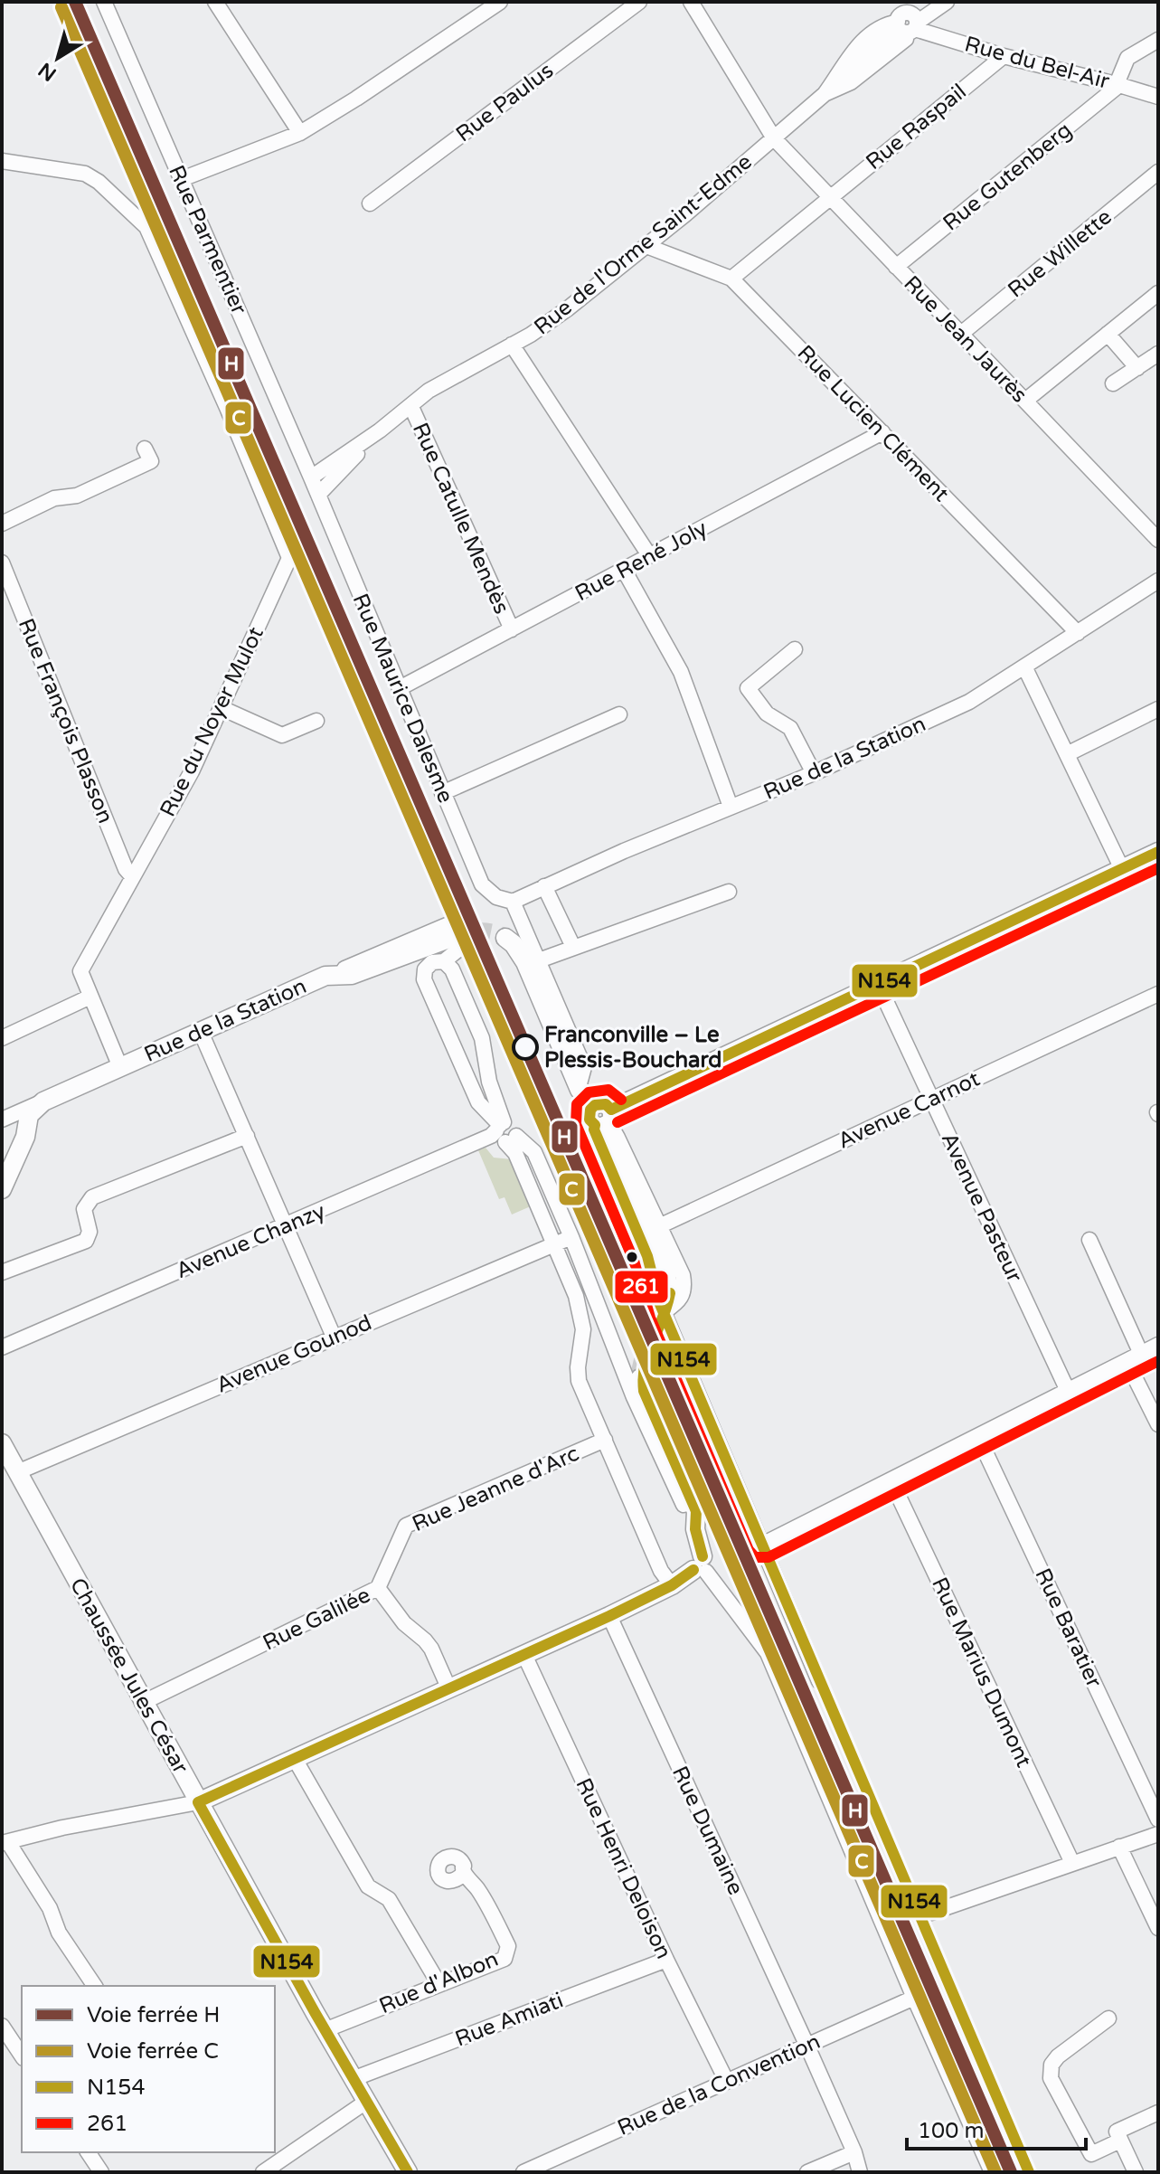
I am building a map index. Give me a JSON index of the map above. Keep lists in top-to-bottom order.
{
  "streets": {
    "street": [
      "Rue du Bel-Air",
      "Rue Paulus",
      "Rue Raspail",
      "Rue Gutenberg",
      "Rue Parmentier",
      "Rue de l'Orme Saint-Edme",
      "Rue Willette",
      "Rue Jean Jaurès",
      "Rue Lucien Clément",
      "Rue Catulle Mendès",
      "Rue René Joly",
      "Rue Maurice Dalesme",
      "Rue François Plasson",
      "Rue du Noyer Mulot",
      "Rue de la Station",
      "Avenue Carnot",
      "Avenue Pasteur",
      "Avenue Chanzy",
      "Avenue Gounod",
      "Rue Jeanne d'Arc",
      "Rue Galilée",
      "Rue Baratier",
      "Rue Marius Dumont",
      "Chaussée Jules César",
      "Rue Dumaine",
      "Rue Henri Deloison",
      "Rue d'Albon",
      "Rue Amiati",
      "Rue de la Convention"
    ]
  },
  "crossings": [
    ["Rue du Bel-Air", "Rue Raspail"],
    ["Rue du Bel-Air", "Rue Gutenberg"],
    ["Rue du Bel-Air", "Rue de l'Orme Saint-Edme"],
    ["Rue Raspail", "Rue Jean Jaurès"],
    ["Rue Raspail", "Rue Lucien Clément"],
    ["Rue Gutenberg", "Rue Jean Jaurès"],
    ["Rue Parmentier", "Rue de l'Orme Saint-Edme"],
    ["Rue Parmentier", "Rue Maurice Dalesme"],
    ["Rue de l'Orme Saint-Edme", "Rue Jean Jaurès"],
    ["Rue de l'Orme Saint-Edme", "Rue Lucien Clément"],
    ["Rue de l'Orme Saint-Edme", "Rue Catulle Mendès"],
    ["Rue de l'Orme Saint-Edme", "Rue Maurice Dalesme"],
    ["Rue Willette", "Rue Jean Jaurès"],
    ["Rue Lucien Clément", "Rue René Joly"],
    ["Rue Lucien Clément", "Rue de la Station"],
    ["Rue Catulle Mendès", "Rue René Joly"],
    ["Rue René Joly", "Rue Maurice Dalesme"],
    ["Rue Maurice Dalesme", "Rue de la Station"],
    ["Rue François Plasson", "Rue du Noyer Mulot"],
    ["Rue du Noyer Mulot", "Rue de la Station"],
    ["Avenue Carnot", "Avenue Pasteur"],
    ["Avenue Gounod", "Chaussée Jules César"],
    ["Rue Jeanne d'Arc", "Rue Galilée"],
    ["Rue Galilée", "Chaussée Jules César"],
    ["Chaussée Jules César", "Rue d'Albon"],
    ["Chaussée Jules César", "Rue Amiati"],
    ["Rue Dumaine", "Rue de la Convention"],
    ["Rue Henri Deloison", "Rue Amiati"],
    ["Rue Henri Deloison", "Rue de la Convention"]
  ],
  "places": ["Franconville – Le Plessis-Bouchard"],
  "lines": [
    "rail line H",
    "rail line C",
    "transit line N154",
    "transit line 261"
  ],
  "legend": [
    "Voie ferrée H",
    "Voie ferrée C",
    "N154",
    "261"
  ],
  "scale_bar": "100 m",
  "north": "bottom left"
}
